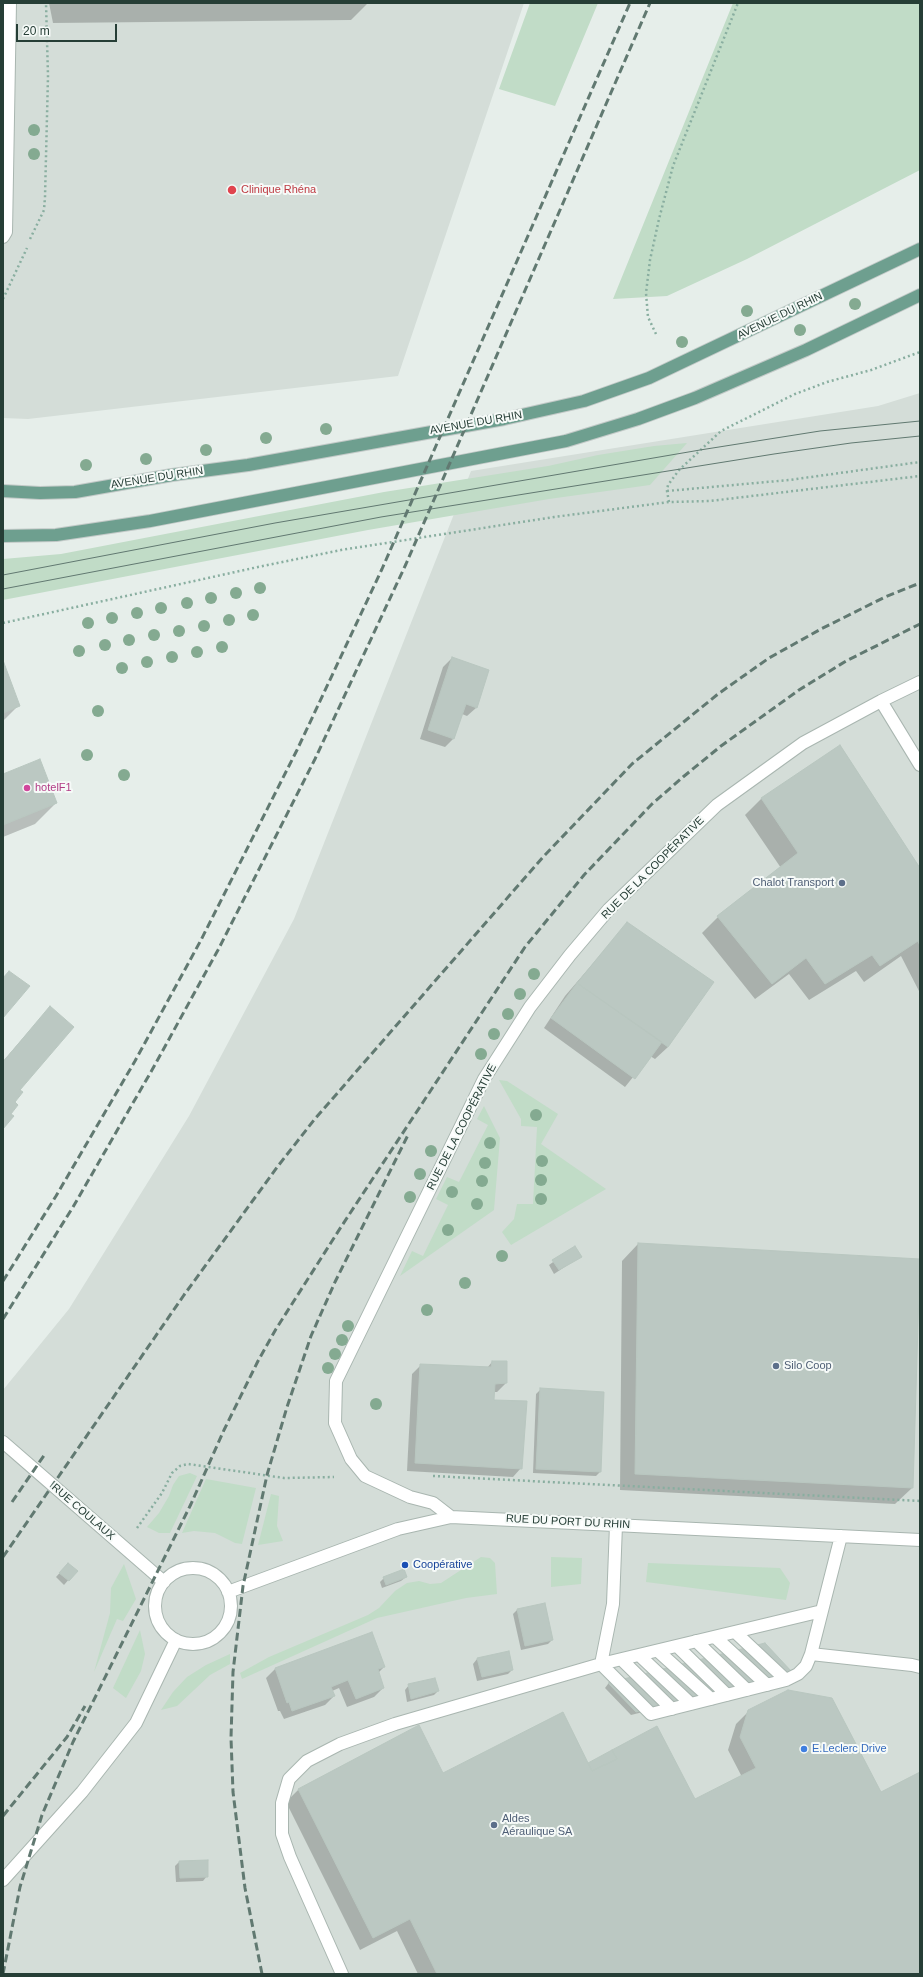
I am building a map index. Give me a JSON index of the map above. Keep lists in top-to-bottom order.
{
  "streets": {
    "main road": ["AVENUE DU RHIN"],
    "street": ["RUE DE LA COOPÉRATIVE", "RUE COULAUX", "RUE DU PORT DU RHIN"]
  },
  "crossings": [
    ["RUE DE LA COOPÉRATIVE", "RUE DU PORT DU RHIN"],
    ["RUE COULAUX", "RUE DU PORT DU RHIN"]
  ],
  "places": [
    "Clinique Rhéna",
    "hotelF1",
    "Chalot Transport",
    "Silo Coop",
    "Coopérative",
    "E.Leclerc Drive",
    "Aldes Aéraulique SA"
  ],
  "scale_bar": "20 m"
}
